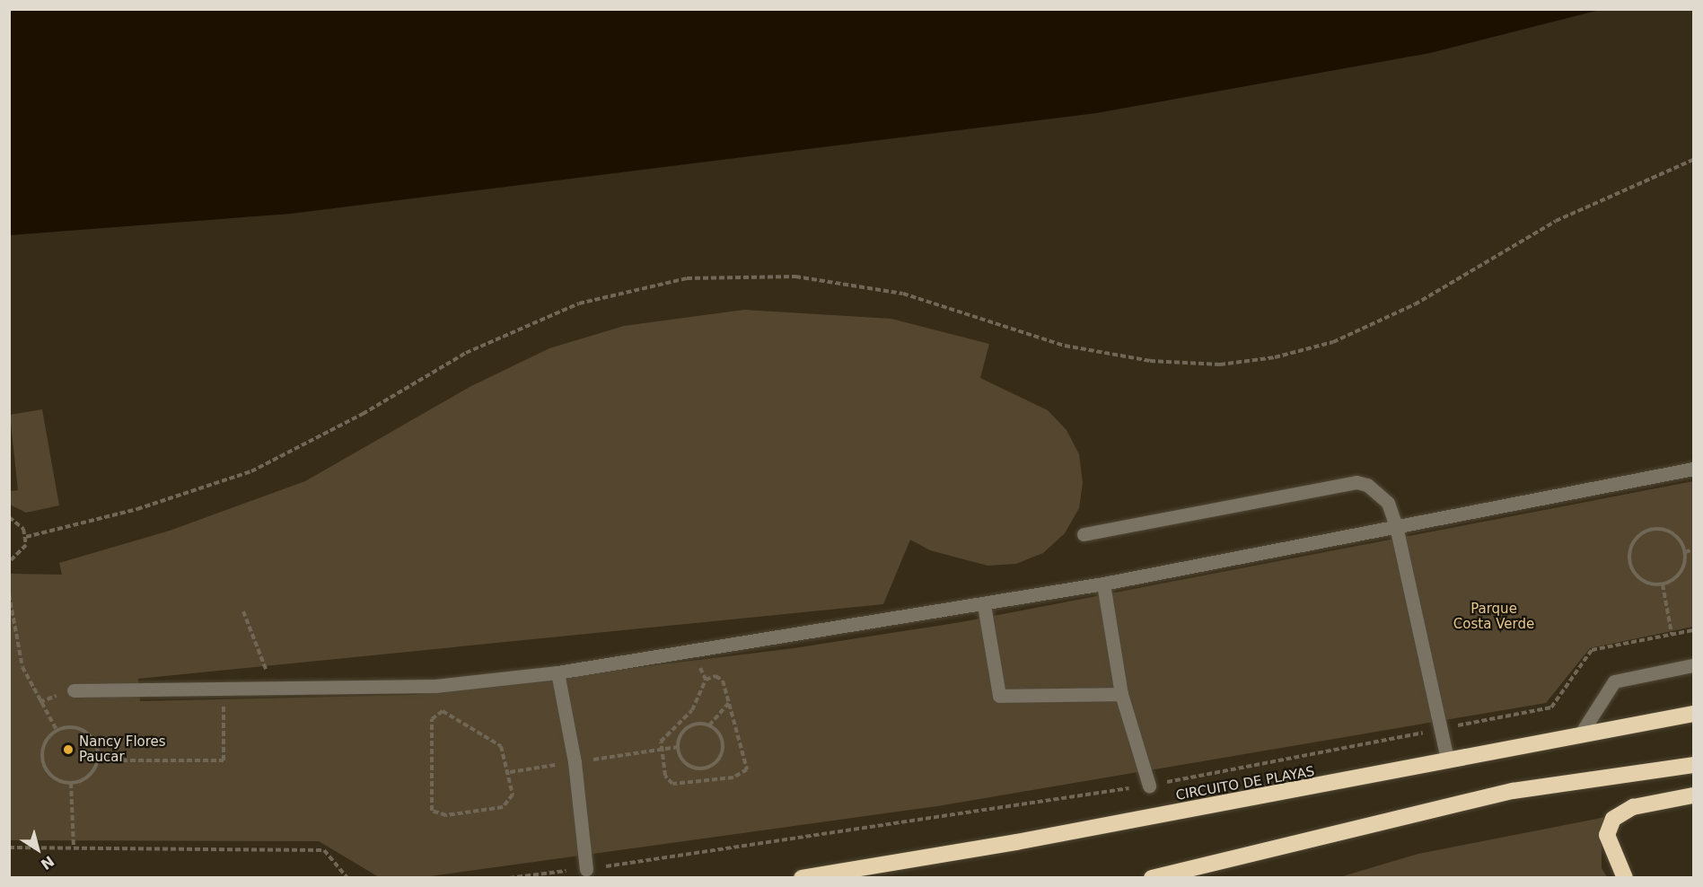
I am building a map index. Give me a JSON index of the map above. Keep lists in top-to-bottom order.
{
  "streets": {
    "highway": ["CIRCUITO DE PLAYAS"]
  },
  "parks": ["Parque Costa Verde"],
  "places": ["Nancy Flores Paucar"],
  "north": "bottom right"
}
